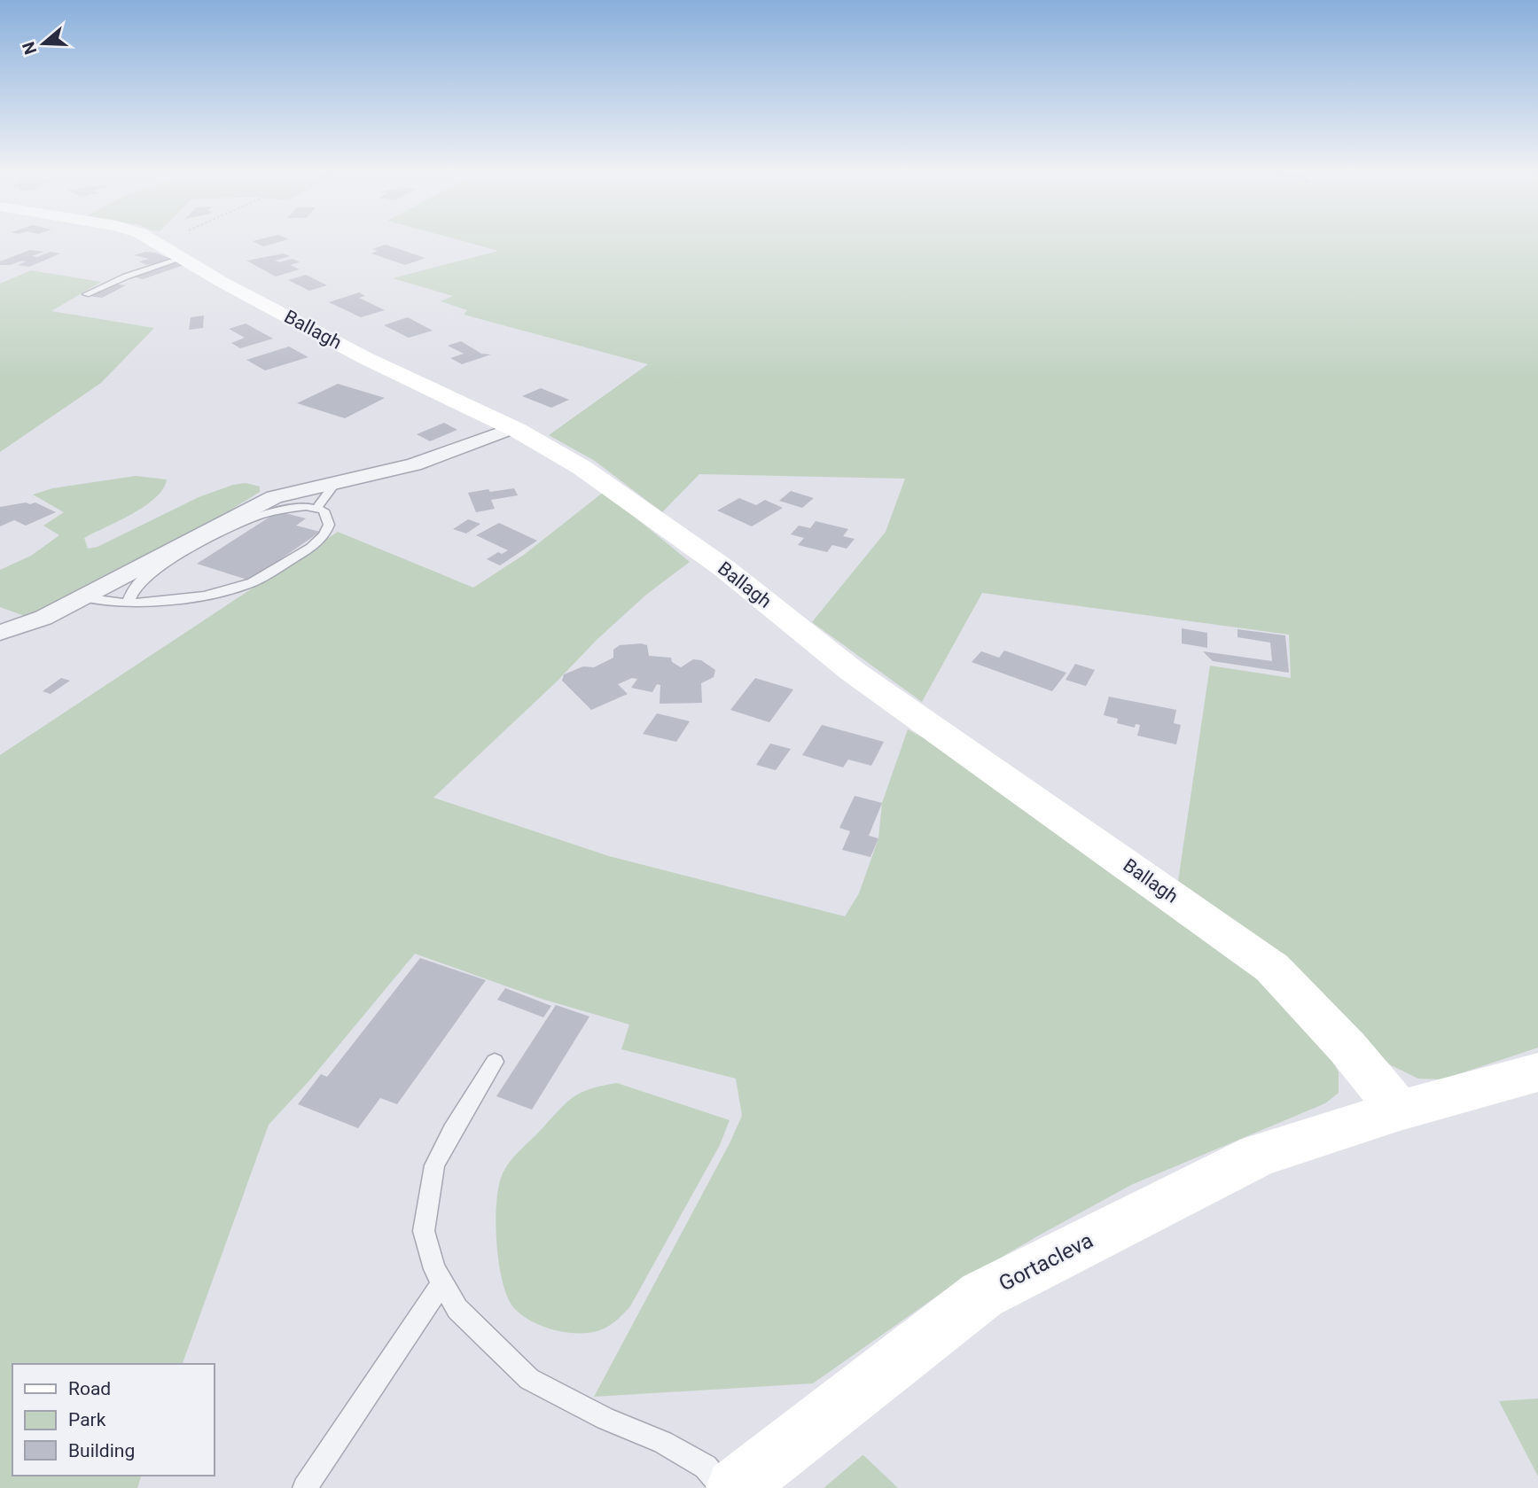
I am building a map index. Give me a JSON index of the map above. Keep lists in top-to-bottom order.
{
  "streets": {
    "street": ["Ballagh", "Gortacleva"]
  },
  "crossings": [
    ["Ballagh", "Gortacleva"]
  ],
  "legend": ["Road", "Park", "Building"],
  "north": "left"
}
